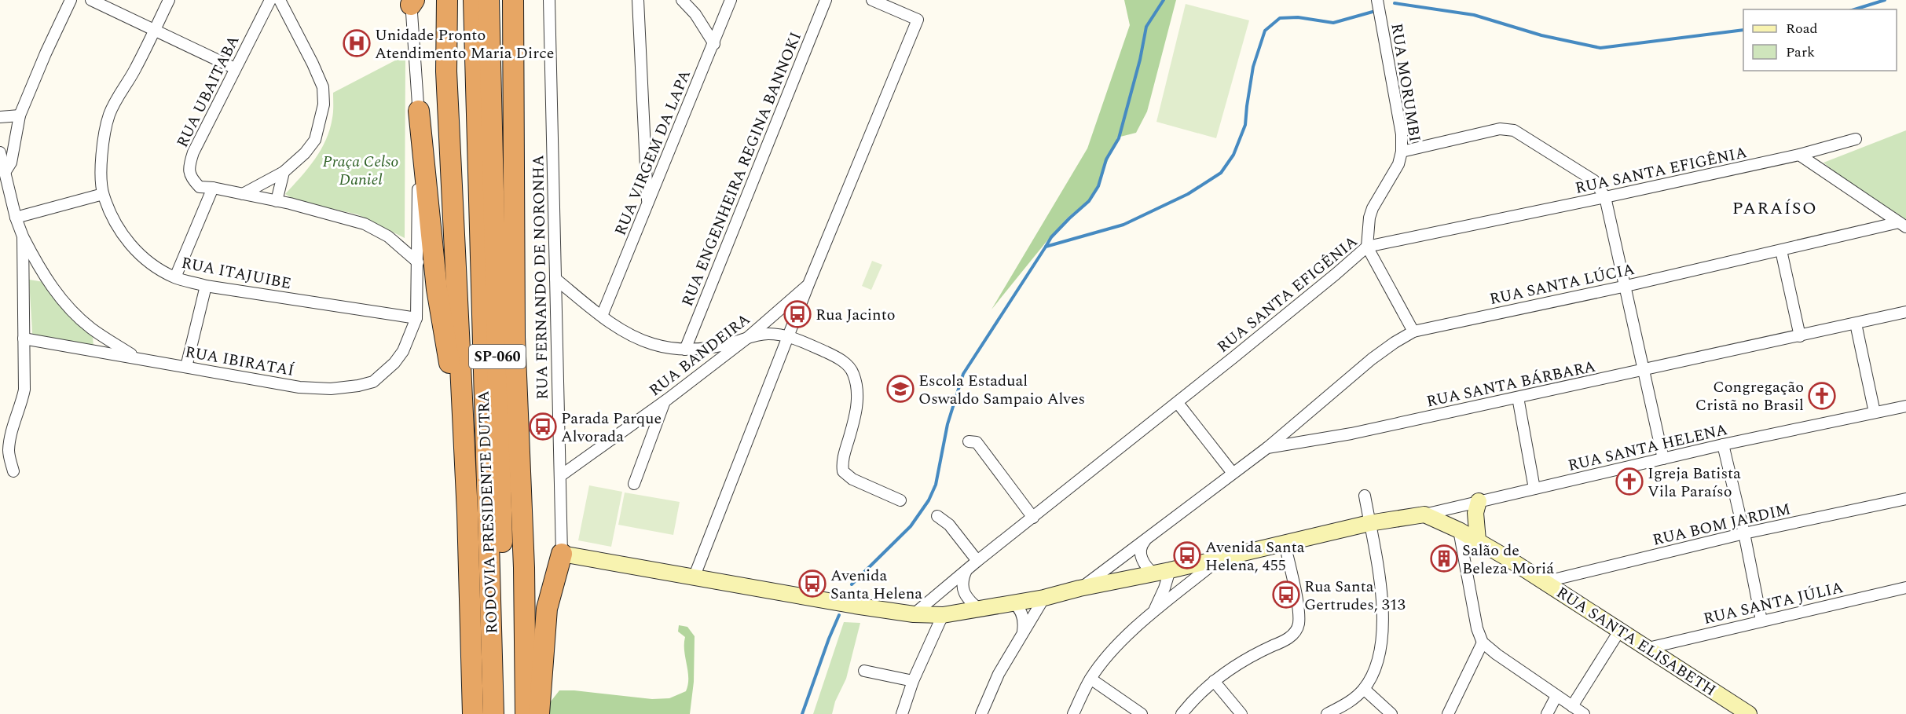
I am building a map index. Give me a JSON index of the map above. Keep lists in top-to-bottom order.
{
  "streets": {
    "highway": ["SP-060", "RODOVIA PRESIDENTE DUTRA"],
    "street": [
      "RUA MORUMBI",
      "RUA UBAITABA",
      "RUA VIRGEM DA LAPA",
      "RUA ENGENHEIRA REGINA BANNOKI",
      "RUA SANTA EFIGÊNIA",
      "RUA ITAJUIBE",
      "RUA FERNANDO DE NORONHA",
      "RUA SANTA LÚCIA",
      "RUA BANDEIRA",
      "RUA IBIRATAÍ",
      "RUA SANTA BÁRBARA",
      "RUA SANTA HELENA",
      "RUA BOM JARDIM",
      "RUA SANTA JÚLIA",
      "RUA SANTA ELISABETH"
    ]
  },
  "crossings": [
    ["RUA MORUMBI", "RUA SANTA EFIGÊNIA"],
    ["RUA ITAJUIBE", "RUA IBIRATAÍ"],
    ["RUA FERNANDO DE NORONHA", "RUA BANDEIRA"],
    ["RUA SANTA LÚCIA", "RUA SANTA BÁRBARA"],
    ["RUA SANTA HELENA", "RUA SANTA ELISABETH"],
    ["RUA BOM JARDIM", "RUA SANTA ELISABETH"],
    ["RUA SANTA JÚLIA", "RUA SANTA ELISABETH"]
  ],
  "districts": ["PARAÍSO"],
  "parks": ["Praça Celso Daniel"],
  "places": {
    "hospital": ["Unidade Pronto Atendimento Maria Dirce"],
    "bus stop": [
      "Rua Jacinto",
      "Parada Parque Alvorada",
      "Avenida Santa Helena, 455",
      "Avenida Santa Helena",
      "Rua Santa Gertrudes, 313"
    ],
    "school or university": ["Escola Estadual Oswaldo Sampaio Alves"],
    "church": ["Congregação Cristã no Brasil", "Igreja Batista Vila Paraíso"],
    "building": ["Salão de Beleza Moriá"]
  },
  "legend": ["Road", "Park"]
}
